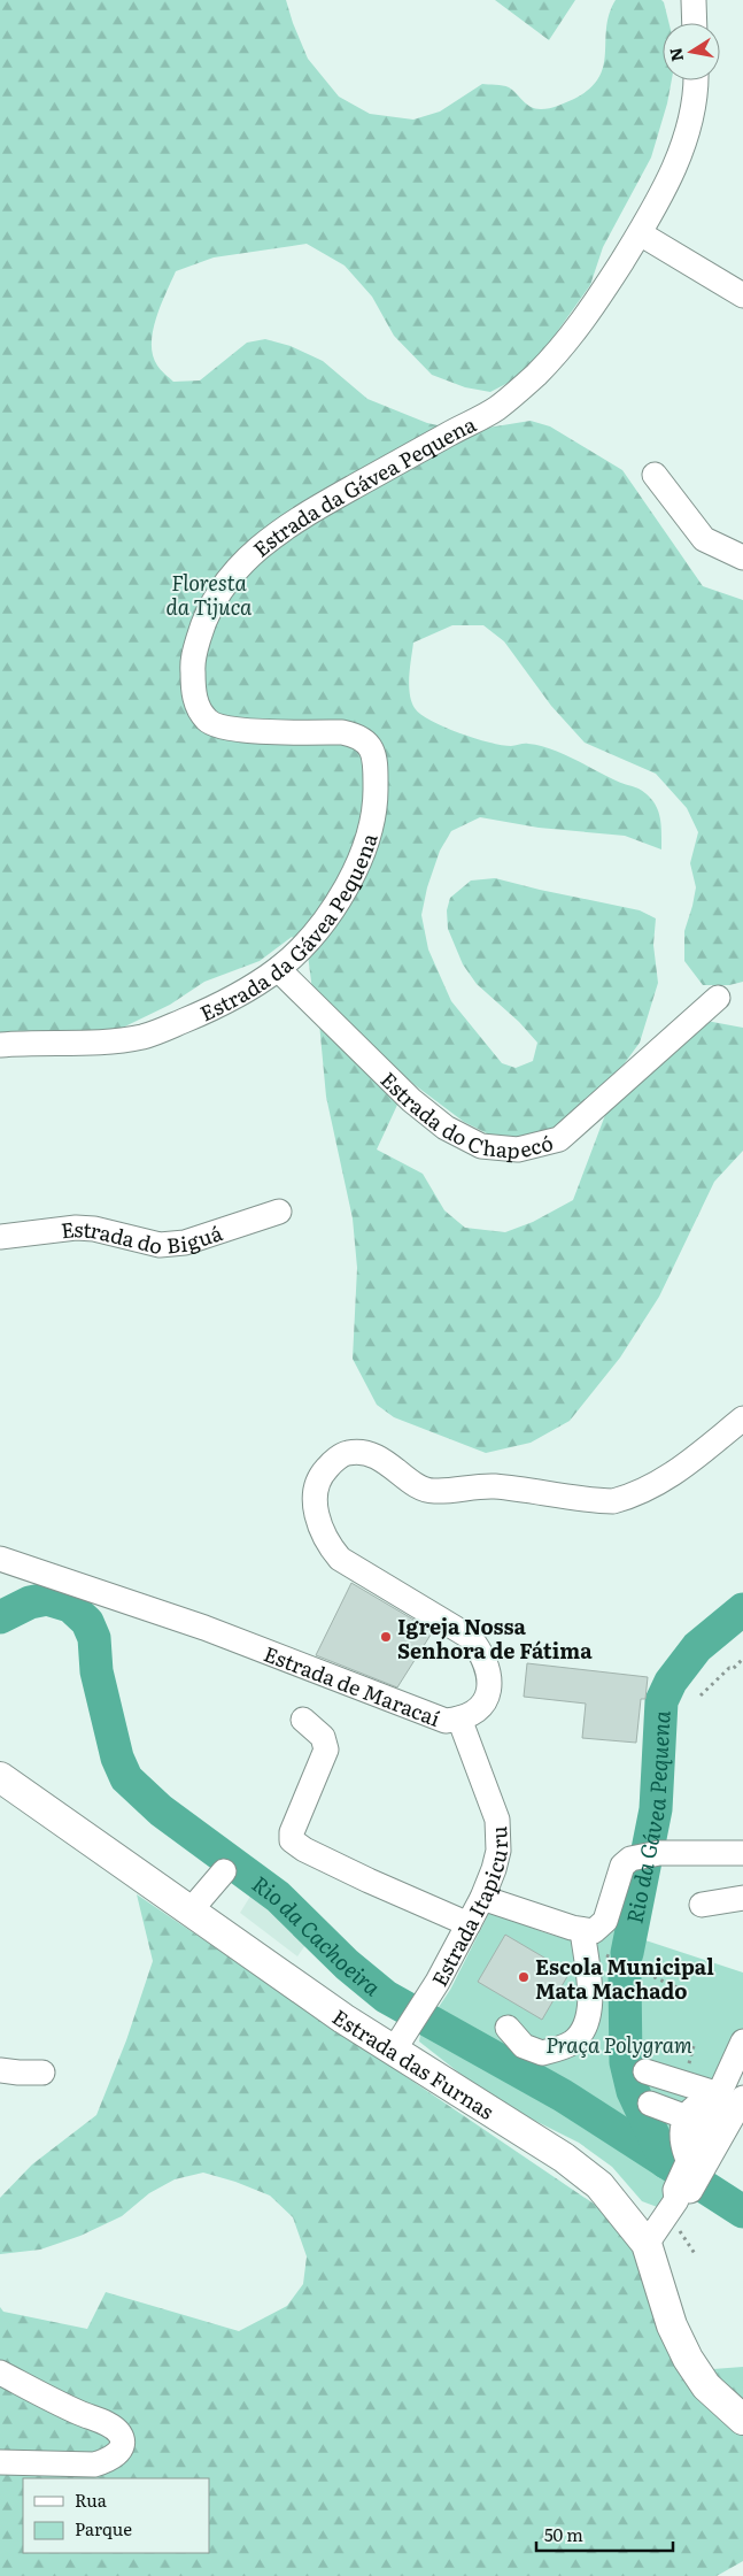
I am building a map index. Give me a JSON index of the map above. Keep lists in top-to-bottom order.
{
  "streets": {
    "main road": ["Estrada das Furnas"],
    "street": [
      "Estrada da Gávea Pequena",
      "Estrada do Chapecó",
      "Estrada do Biguá",
      "Estrada de Maracaí",
      "Estrada Itapicuru"
    ]
  },
  "crossings": [
    ["Estrada da Gávea Pequena", "Estrada do Chapecó"],
    ["Estrada de Maracaí", "Estrada Itapicuru"],
    ["Estrada Itapicuru", "Estrada das Furnas"]
  ],
  "water": ["Rio da Gávea Pequena", "Rio da Cachoeira"],
  "parks": ["Floresta da Tijuca", "Praça Polygram"],
  "places": ["Igreja Nossa Senhora de Fátima", "Escola Municipal Mata Machado"],
  "legend": ["Rua", "Parque"],
  "scale_bar": "50 m",
  "north": "left"
}
